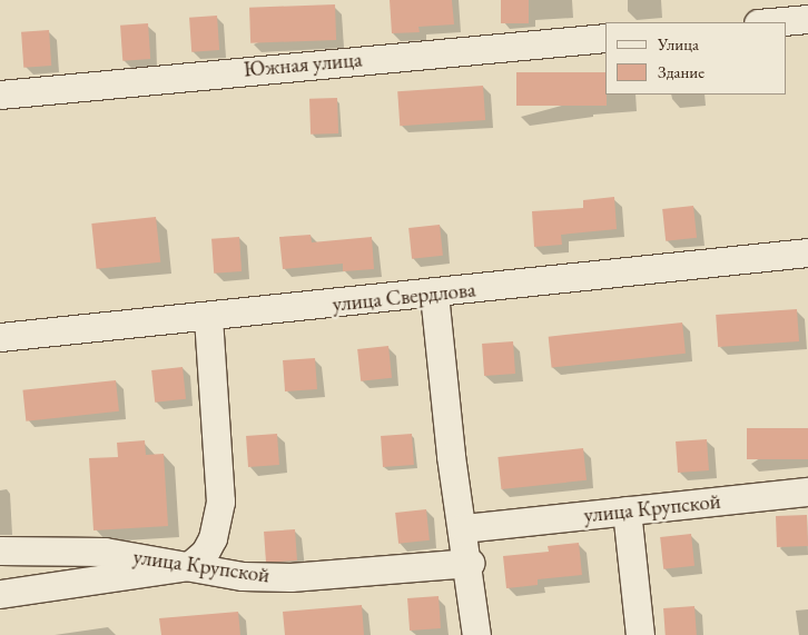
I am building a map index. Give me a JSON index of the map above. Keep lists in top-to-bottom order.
{
  "streets": {
    "street": ["Южная улица", "улица Свердлова", "улица Крупской"]
  },
  "legend": ["Улица", "Здание"]
}
